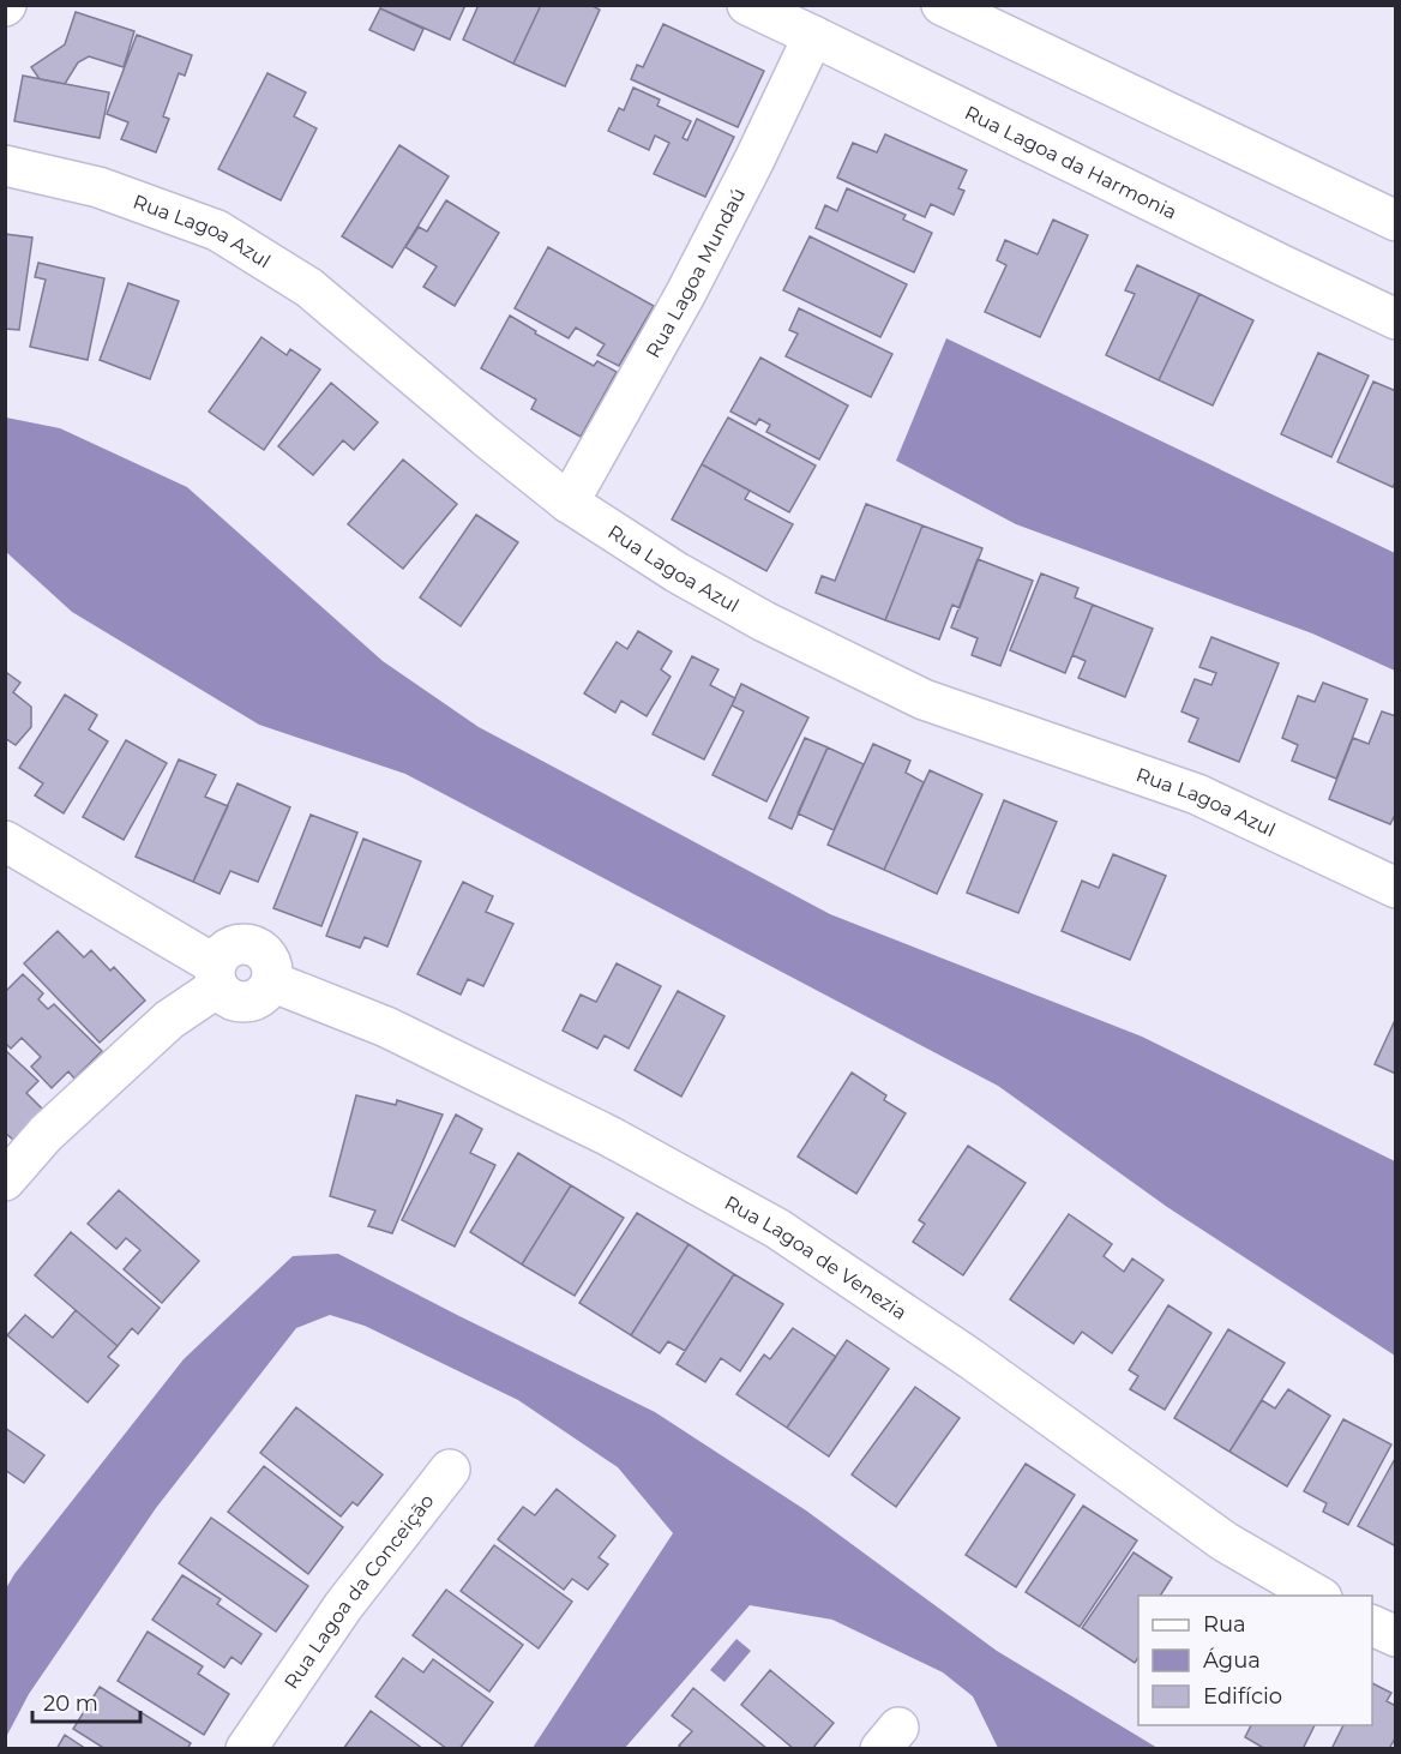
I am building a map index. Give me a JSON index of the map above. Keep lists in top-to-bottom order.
{
  "streets": {
    "street": [
      "Rua Lagoa da Harmonia",
      "Rua Lagoa Azul",
      "Rua Lagoa Mundaú",
      "Rua Lagoa de Venezia",
      "Rua Lagoa da Conceição"
    ]
  },
  "crossings": [
    ["Rua Lagoa da Harmonia", "Rua Lagoa Mundaú"],
    ["Rua Lagoa Azul", "Rua Lagoa Mundaú"]
  ],
  "legend": ["Rua", "Água", "Edifício"],
  "scale_bar": "20 m"
}
